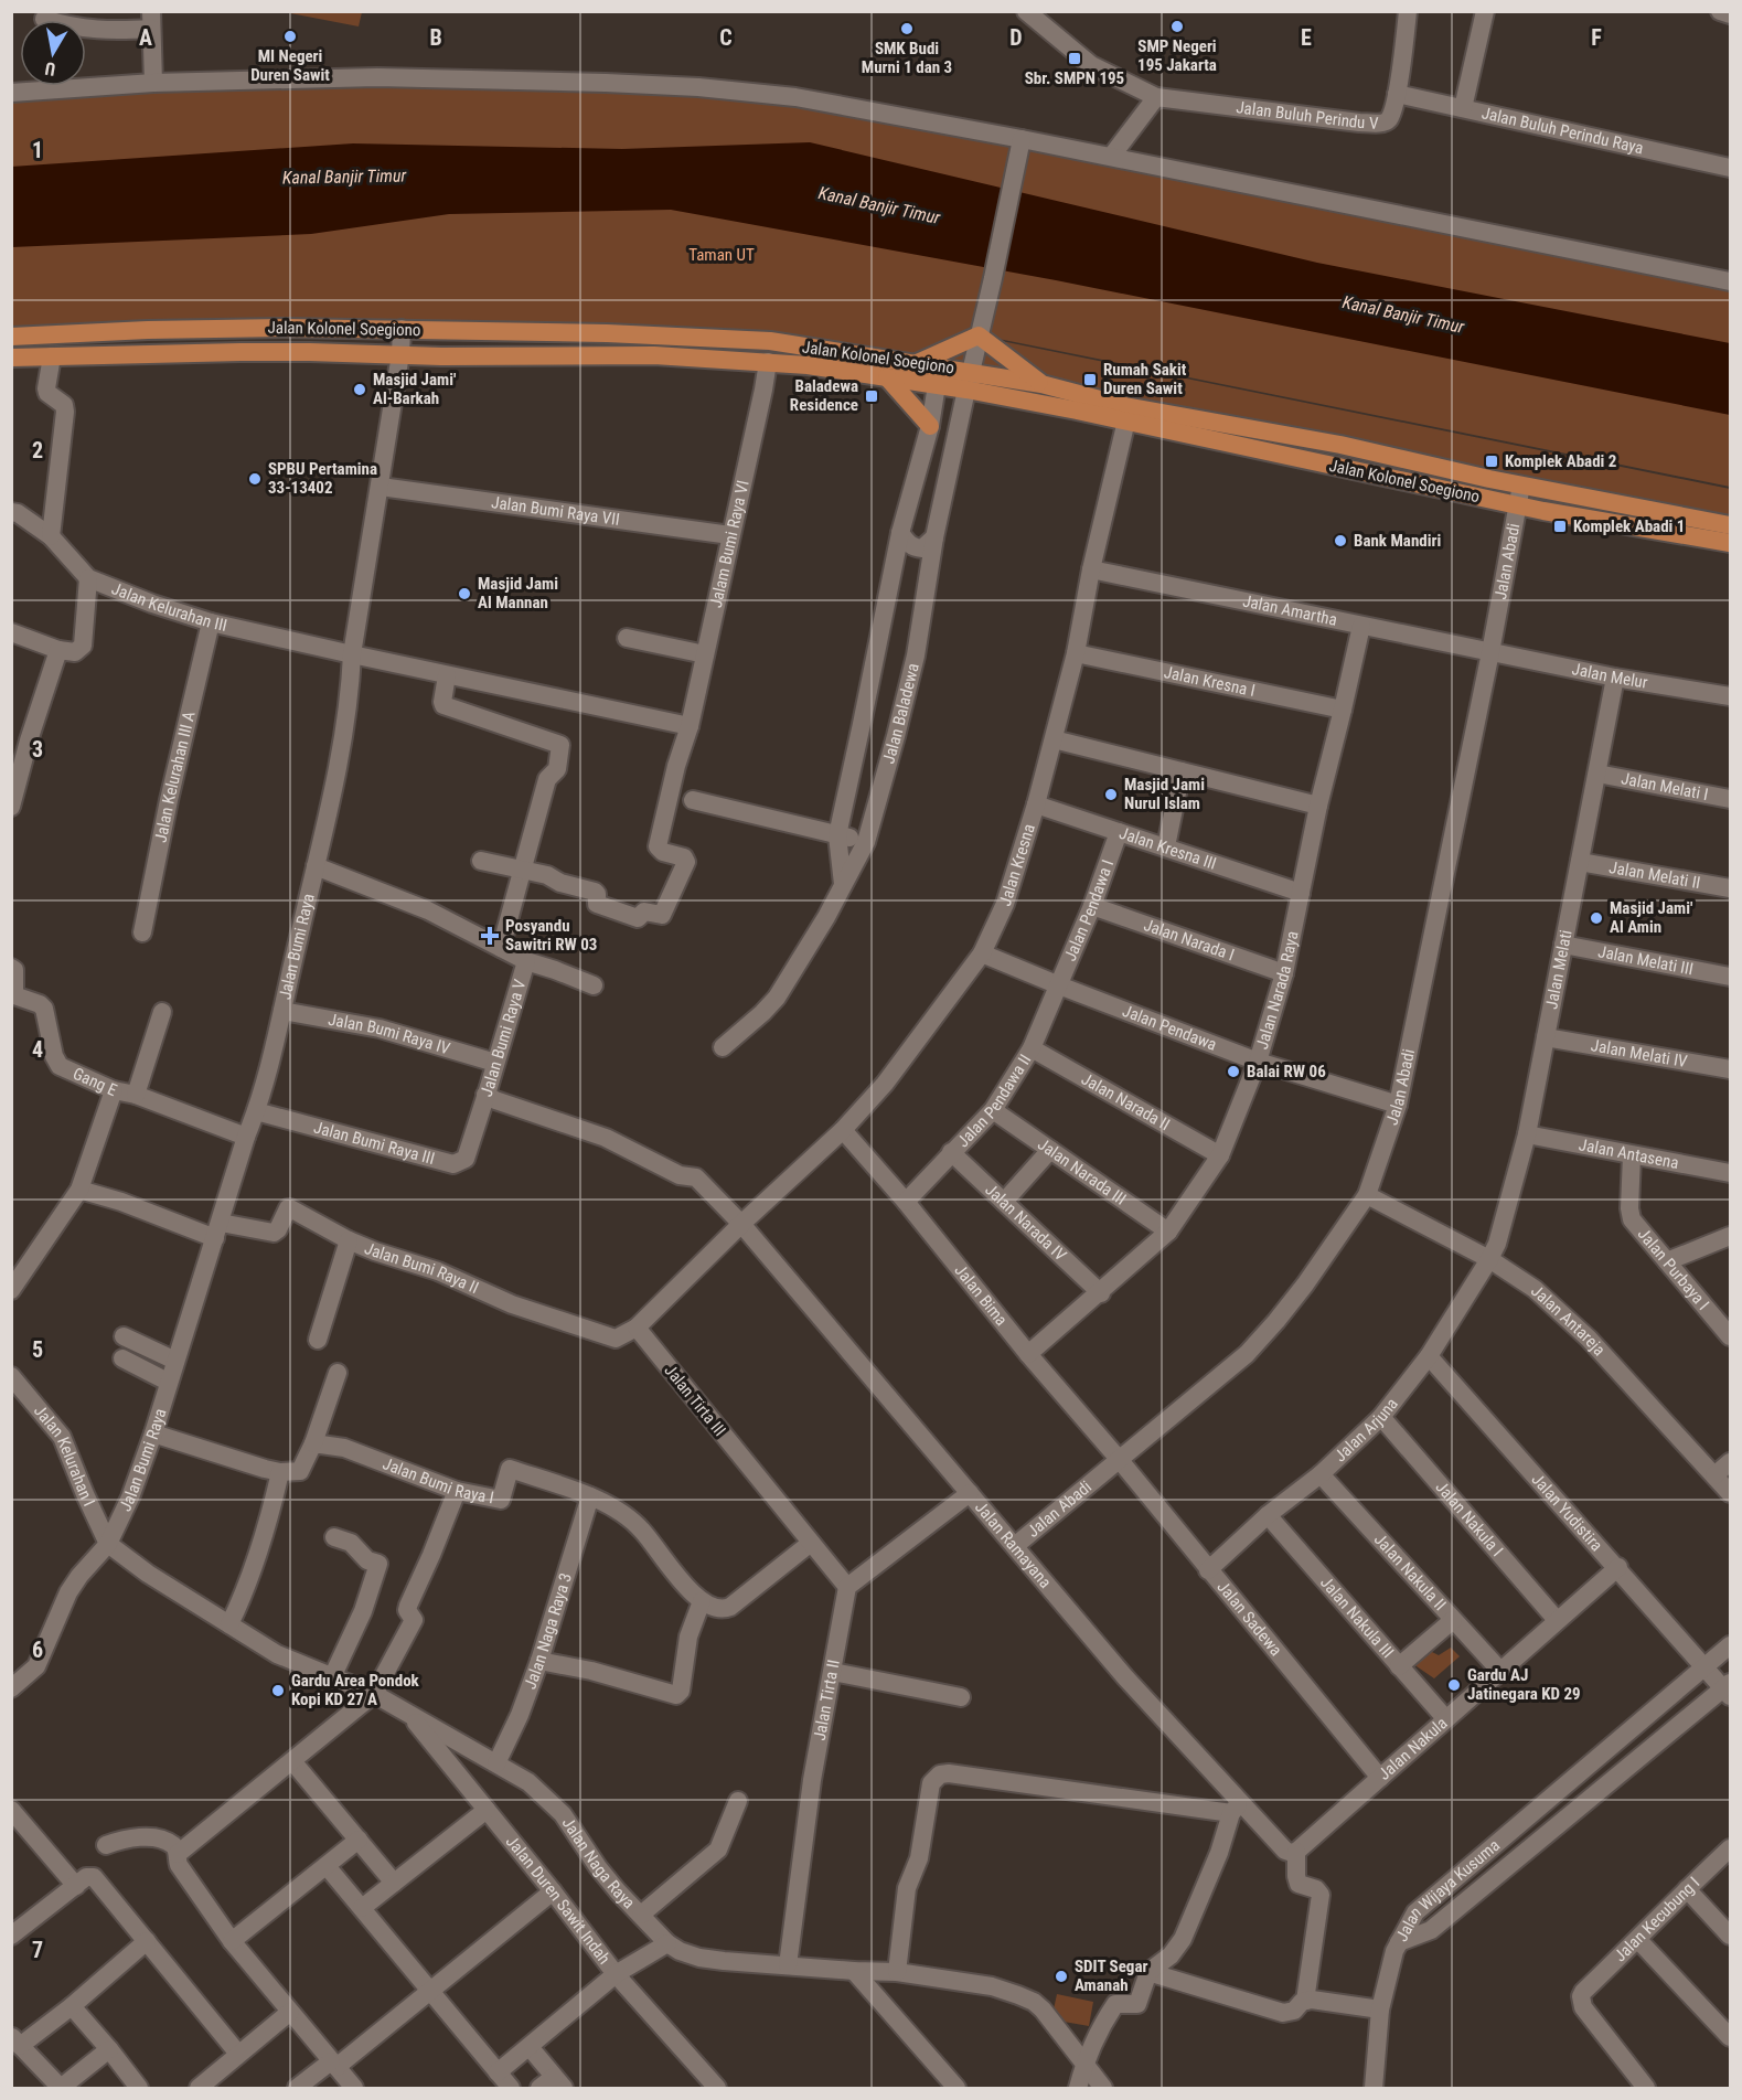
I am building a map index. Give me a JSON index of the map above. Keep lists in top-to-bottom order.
{
  "streets": {
    "main road": ["Jalan Kolonel Soegiono"],
    "street": [
      "Jalan Buluh Perindu V",
      "Jalan Buluh Perindu Raya",
      "Jalan Bumi Raya VII",
      "Jalam Bumi Raya VI",
      "Jalan Abadi",
      "Jalan Kelurahan III",
      "Jalan Amartha",
      "Jalan Melur",
      "Jalan Kresna I",
      "Jalan Baladewa",
      "Jalan Kelurahan III A",
      "Jalan Melati I",
      "Jalan Kresna III",
      "Jalan Kresna",
      "Jalan Melati II",
      "Jalan Pendawa I",
      "Jalan Narada I",
      "Jalan Bumi Raya",
      "Jalan Melati III",
      "Jalan Melati",
      "Jalan Narada Raya",
      "Jalan Pendawa",
      "Jalan Bumi Raya IV",
      "Jalan Bumi Raya V",
      "Jalan Melati IV",
      "Gang E",
      "Jalan Pendawa II",
      "Jalan Narada II",
      "Jalan Bumi Raya III",
      "Jalan Antasena",
      "Jalan Narada III",
      "Jalan Narada IV",
      "Jalan Bumi Raya II",
      "Jalan Purbaya I",
      "Jalan Bima",
      "Jalan Antareja",
      "Jalan Tirta III",
      "Jalan Arjuna",
      "Jalan Kelurahan I",
      "Jalan Bumi Raya I",
      "Jalan Yudistira",
      "Jalan Nakula I",
      "Jalan Ramayana",
      "Jalan Nakula II",
      "Jalan Nakula III",
      "Jalan Sadewa",
      "Jalan Naga Raya 3",
      "Jalan Tirta II",
      "Jalan Nakula",
      "Jalan Naga Raya",
      "Jalan Wijaya Kusuma",
      "Jalan Duren Sawit Indah",
      "Jalan Kecubung I"
    ]
  },
  "crossings": [
    ["Jalan Buluh Perindu V", "Jalan Buluh Perindu Raya"],
    ["Jalan Kolonel Soegiono", "Jalam Bumi Raya VI"],
    ["Jalan Kolonel Soegiono", "Jalan Abadi"],
    ["Jalan Kolonel Soegiono", "Jalan Baladewa"],
    ["Jalan Kolonel Soegiono", "Jalan Kresna"],
    ["Jalan Kolonel Soegiono", "Jalan Bumi Raya"],
    ["Jalan Bumi Raya VII", "Jalam Bumi Raya VI"],
    ["Jalan Bumi Raya VII", "Jalan Bumi Raya"],
    ["Jalan Abadi", "Jalan Amartha"],
    ["Jalan Abadi", "Jalan Melur"],
    ["Jalan Abadi", "Jalan Pendawa"],
    ["Jalan Abadi", "Jalan Bima"],
    ["Jalan Abadi", "Jalan Antareja"],
    ["Jalan Abadi", "Jalan Ramayana"],
    ["Jalan Abadi", "Jalan Sadewa"],
    ["Jalan Kelurahan III", "Jalan Kelurahan III A"],
    ["Jalan Kelurahan III", "Jalan Bumi Raya"],
    ["Jalan Amartha", "Jalan Melur"],
    ["Jalan Amartha", "Jalan Kresna"],
    ["Jalan Amartha", "Jalan Narada Raya"],
    ["Jalan Melur", "Jalan Melati"],
    ["Jalan Kresna I", "Jalan Kresna"],
    ["Jalan Kresna I", "Jalan Narada Raya"],
    ["Jalan Melati I", "Jalan Melati"],
    ["Jalan Kresna III", "Jalan Kresna"],
    ["Jalan Kresna III", "Jalan Pendawa I"],
    ["Jalan Kresna III", "Jalan Narada Raya"],
    ["Jalan Kresna", "Jalan Pendawa"],
    ["Jalan Kresna", "Jalan Bumi Raya V"],
    ["Jalan Kresna", "Jalan Bima"],
    ["Jalan Kresna", "Jalan Ramayana"],
    ["Jalan Melati II", "Jalan Melati"],
    ["Jalan Pendawa I", "Jalan Narada I"],
    ["Jalan Pendawa I", "Jalan Pendawa"],
    ["Jalan Pendawa I", "Jalan Pendawa II"],
    ["Jalan Narada I", "Jalan Narada Raya"],
    ["Jalan Bumi Raya", "Jalan Bumi Raya IV"],
    ["Jalan Bumi Raya", "Jalan Bumi Raya V"],
    ["Jalan Bumi Raya", "Gang E"],
    ["Jalan Bumi Raya", "Jalan Bumi Raya III"],
    ["Jalan Bumi Raya", "Jalan Bumi Raya II"],
    ["Jalan Bumi Raya", "Jalan Kelurahan I"],
    ["Jalan Bumi Raya", "Jalan Naga Raya"],
    ["Jalan Melati III", "Jalan Melati"],
    ["Jalan Melati", "Jalan Melati IV"],
    ["Jalan Melati", "Jalan Antasena"],
    ["Jalan Melati", "Jalan Antareja"],
    ["Jalan Melati", "Jalan Arjuna"],
    ["Jalan Narada Raya", "Jalan Pendawa"],
    ["Jalan Narada Raya", "Jalan Narada II"],
    ["Jalan Narada Raya", "Jalan Narada III"],
    ["Jalan Narada Raya", "Jalan Narada IV"],
    ["Jalan Narada Raya", "Jalan Bima"],
    ["Jalan Pendawa", "Jalan Pendawa II"],
    ["Jalan Bumi Raya IV", "Jalan Bumi Raya V"],
    ["Jalan Bumi Raya V", "Jalan Bumi Raya III"],
    ["Jalan Bumi Raya V", "Jalan Ramayana"],
    ["Jalan Pendawa II", "Jalan Narada II"],
    ["Jalan Pendawa II", "Jalan Narada III"],
    ["Jalan Pendawa II", "Jalan Narada IV"],
    ["Jalan Pendawa II", "Jalan Bima"],
    ["Jalan Antasena", "Jalan Purbaya I"],
    ["Jalan Bumi Raya II", "Jalan Tirta III"],
    ["Jalan Bima", "Jalan Sadewa"],
    ["Jalan Antareja", "Jalan Arjuna"],
    ["Jalan Tirta III", "Jalan Tirta II"],
    ["Jalan Arjuna", "Jalan Yudistira"],
    ["Jalan Arjuna", "Jalan Nakula I"],
    ["Jalan Arjuna", "Jalan Nakula II"],
    ["Jalan Arjuna", "Jalan Nakula III"],
    ["Jalan Arjuna", "Jalan Sadewa"],
    ["Jalan Kelurahan I", "Jalan Naga Raya"],
    ["Jalan Bumi Raya I", "Jalan Naga Raya 3"],
    ["Jalan Yudistira", "Jalan Nakula"],
    ["Jalan Yudistira", "Jalan Wijaya Kusuma"],
    ["Jalan Nakula I", "Jalan Nakula"],
    ["Jalan Ramayana", "Jalan Nakula"],
    ["Jalan Nakula II", "Jalan Nakula"],
    ["Jalan Nakula III", "Jalan Nakula"],
    ["Jalan Sadewa", "Jalan Nakula"],
    ["Jalan Naga Raya 3", "Jalan Naga Raya"],
    ["Jalan Tirta II", "Jalan Naga Raya"],
    ["Jalan Naga Raya", "Jalan Duren Sawit Indah"]
  ],
  "water": ["Kanal Banjir Timur"],
  "parks": ["Taman UT"],
  "places": {
    "other": [
      "SMP Negeri 195 Jakarta",
      "SMK Budi Murni 1 dan 3",
      "MI Negeri Duren Sawit",
      "Masjid Jami' Al-Barkah",
      "SPBU Pertamina 33-13402",
      "Bank Mandiri",
      "Masjid Jami Al Mannan",
      "Masjid Jami Nurul Islam",
      "Masjid Jami' Al Amin",
      "Balai RW 06",
      "Gardu AJ Jatinegara KD 29",
      "Gardu Area Pondok Kopi KD 27 A",
      "SDIT Segar Amanah"
    ],
    "transit": [
      "Sbr. SMPN 195",
      "Rumah Sakit Duren Sawit",
      "Baladewa Residence",
      "Komplek Abadi 2",
      "Komplek Abadi 1"
    ],
    "health": ["Posyandu Sawitri RW 03"]
  },
  "north": "bottom",
  "grid": {
    "columns": [
      "A",
      "B",
      "C",
      "D",
      "E",
      "F"
    ],
    "rows": [
      "1",
      "2",
      "3",
      "4",
      "5",
      "6",
      "7"
    ]
  }
}
